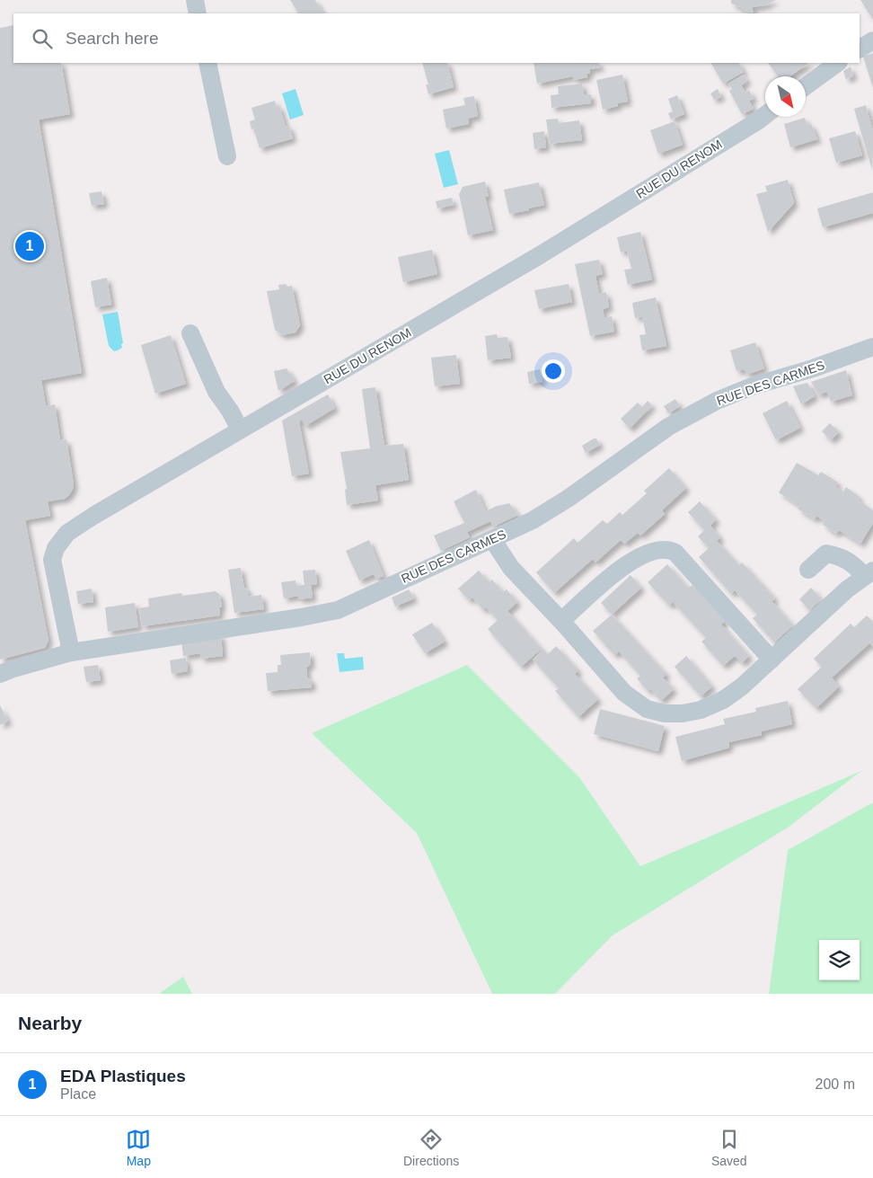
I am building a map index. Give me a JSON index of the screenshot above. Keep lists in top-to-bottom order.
{
  "streets": {
    "street": ["RUE DU RENOM", "RUE DES CARMES"]
  },
  "crossings": [
    ["RUE DU RENOM", "RUE DES CARMES"]
  ],
  "north": "bottom right",
  "page": {
    "search": "Search here",
    "pins": "1",
    "heading": "Nearby",
    "list": [
      {
        "mark": "1",
        "name": "EDA Plastiques",
        "note": "Place",
        "value": "200 m"
      }
    ],
    "nav": ["Map", "Directions", "Saved"]
  }
}
